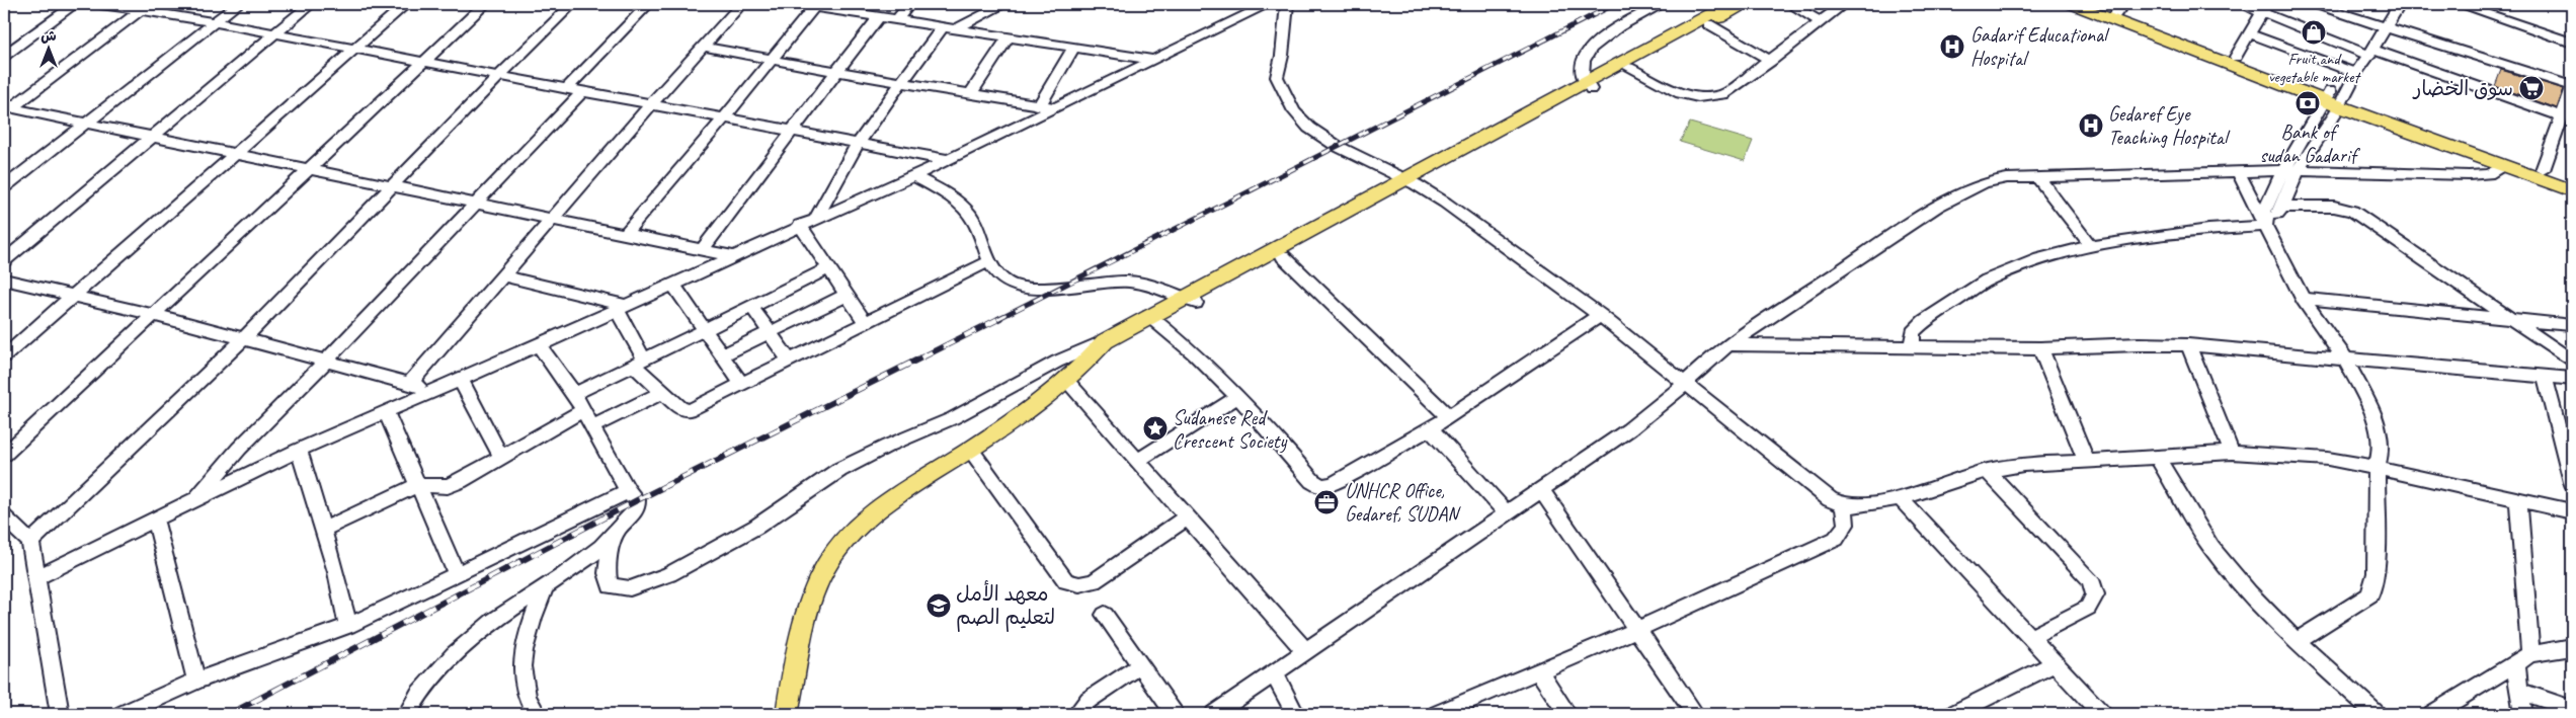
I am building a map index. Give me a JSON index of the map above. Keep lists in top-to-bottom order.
{
  "places": {
    "shop": ["Fruit and vegetable market"],
    "hospital": ["Gadarif Educational Hospital", "Gedaref Eye Teaching Hospital"],
    "supermarket": ["سوق الخضار"],
    "bank": ["Bank of sudan Gadarif"],
    "place": ["Sudanese Red Crescent Society"],
    "office": ["UNHCR Office, Gedaref, SUDAN"],
    "school or university": ["معهد الأمل لتعليم الصم"]
  },
  "north": "top"
}
